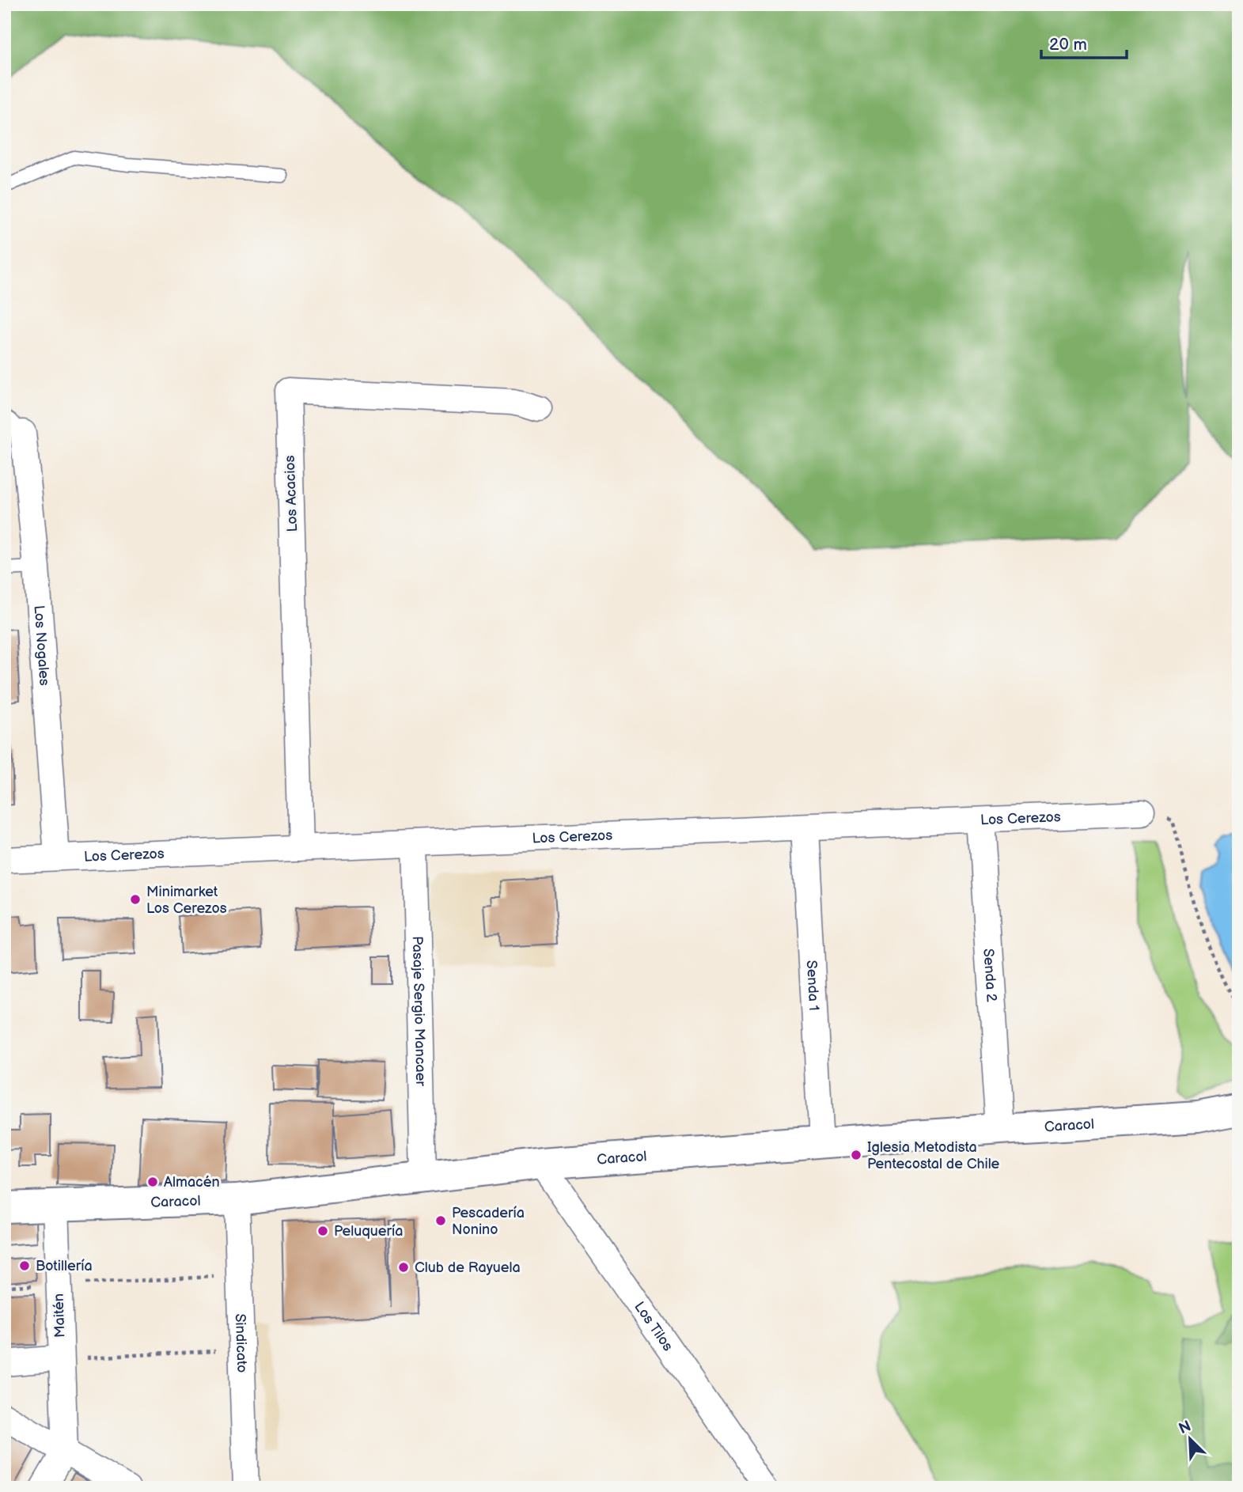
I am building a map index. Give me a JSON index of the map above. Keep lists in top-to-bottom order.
{
  "streets": {
    "street": [
      "Los Acacios",
      "Los Nogales",
      "Los Cerezos",
      "Senda 2",
      "Senda 1",
      "Pasaje Sergio Mancaer",
      "Caracol",
      "Maitén",
      "Los Tilos",
      "Sindicato"
    ]
  },
  "crossings": [
    ["Los Acacios", "Los Cerezos"],
    ["Los Nogales", "Los Cerezos"],
    ["Los Cerezos", "Senda 2"],
    ["Los Cerezos", "Senda 1"],
    ["Los Cerezos", "Pasaje Sergio Mancaer"],
    ["Senda 2", "Caracol"],
    ["Senda 1", "Caracol"],
    ["Pasaje Sergio Mancaer", "Caracol"],
    ["Caracol", "Maitén"],
    ["Caracol", "Los Tilos"],
    ["Caracol", "Sindicato"]
  ],
  "places": [
    "Minimarket Los Cerezos",
    "Iglesia Metodista Pentecostal de Chile",
    "Almacén",
    "Pescadería Nonino",
    "Peluquería",
    "Botillería",
    "Club de Rayuela"
  ],
  "scale_bar": "20 m",
  "north": "top left"
}
